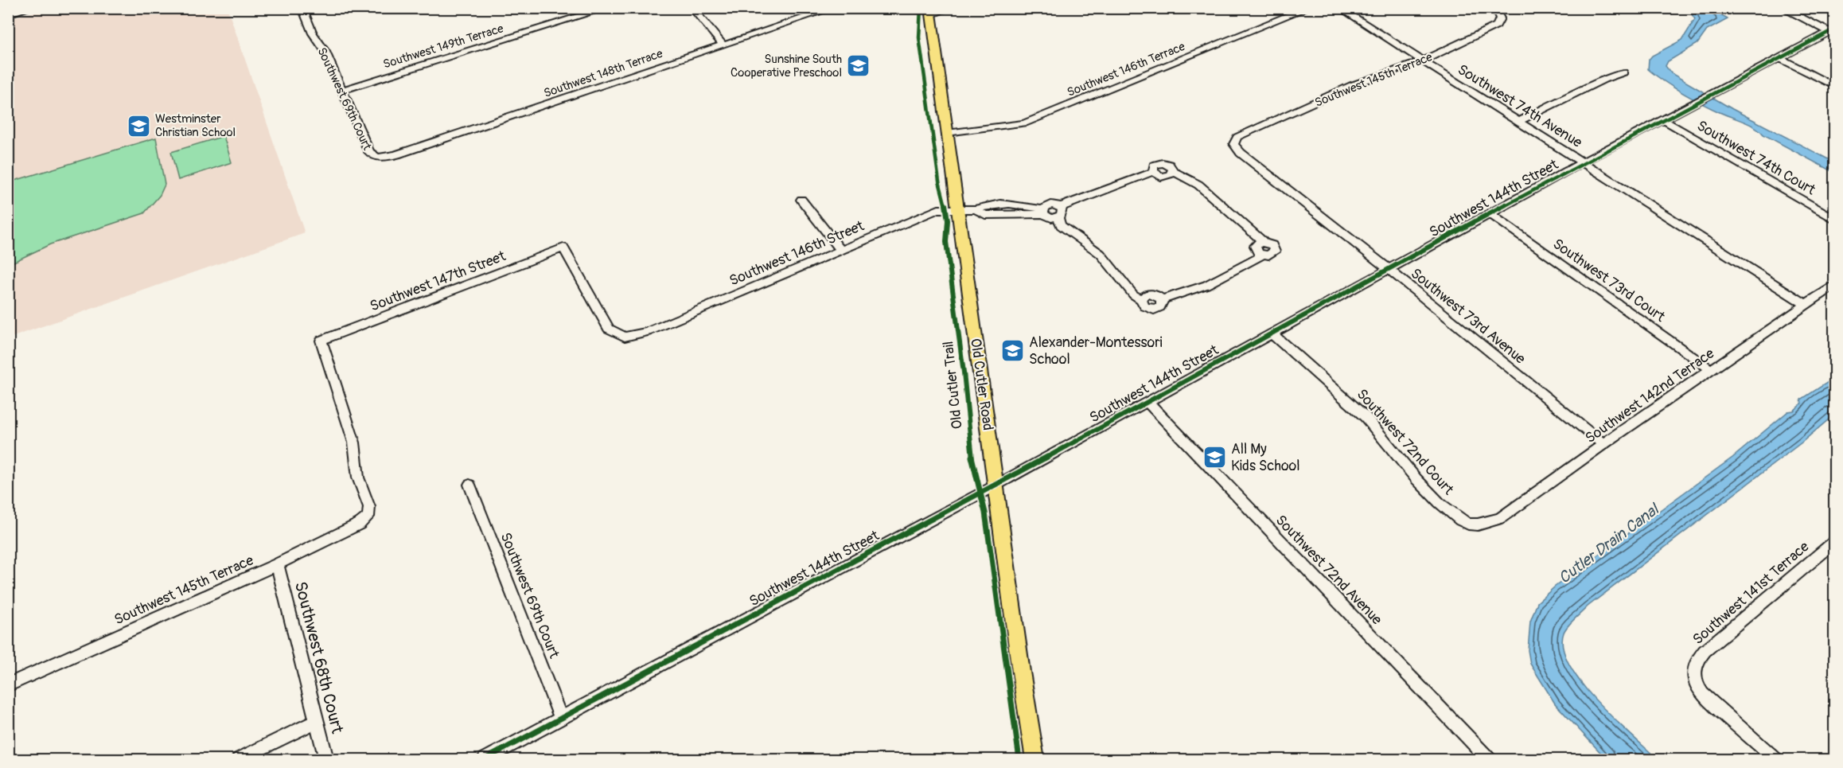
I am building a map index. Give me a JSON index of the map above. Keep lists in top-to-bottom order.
{
  "streets": {
    "main road": ["Old Cutler Road"],
    "street": [
      "Southwest 149th Terrace",
      "Southwest 146th Terrace",
      "Southwest 148th Terrace",
      "Southwest 145th Terrace",
      "Southwest 69th Court",
      "Southwest 74th Avenue",
      "Southwest 74th Court",
      "Southwest 144th Street",
      "Southwest 146th Street",
      "Southwest 73rd Court",
      "Southwest 147th Street",
      "Southwest 73rd Avenue",
      "Southwest 142nd Terrace",
      "Southwest 72nd Court",
      "Southwest 72nd Avenue",
      "Southwest 141st Terrace",
      "Southwest 68th Court"
    ],
    "cycle path": ["Old Cutler Trail"]
  },
  "crossings": [
    ["Southwest 149th Terrace", "Southwest 69th Court"],
    ["Southwest 146th Terrace", "Old Cutler Road"],
    ["Southwest 148th Terrace", "Southwest 69th Court"],
    ["Southwest 145th Terrace", "Southwest 74th Avenue"],
    ["Southwest 145th Terrace", "Southwest 147th Street"],
    ["Southwest 145th Terrace", "Southwest 73rd Avenue"],
    ["Southwest 145th Terrace", "Southwest 68th Court"],
    ["Southwest 69th Court", "Southwest 144th Street"],
    ["Southwest 74th Avenue", "Southwest 144th Street"],
    ["Southwest 74th Avenue", "Southwest 142nd Terrace"],
    ["Southwest 74th Court", "Southwest 144th Street"],
    ["Southwest 144th Street", "Southwest 73rd Court"],
    ["Southwest 144th Street", "Southwest 73rd Avenue"],
    ["Southwest 144th Street", "Old Cutler Road"],
    ["Southwest 144th Street", "Southwest 72nd Court"],
    ["Southwest 144th Street", "Southwest 72nd Avenue"],
    ["Southwest 146th Street", "Southwest 147th Street"],
    ["Southwest 146th Street", "Old Cutler Road"],
    ["Southwest 73rd Court", "Southwest 142nd Terrace"],
    ["Southwest 73rd Avenue", "Southwest 142nd Terrace"],
    ["Southwest 142nd Terrace", "Southwest 72nd Court"]
  ],
  "water": ["Cutler Drain Canal"],
  "places": {
    "school or university": [
      "Sunshine South Cooperative Preschool",
      "Westminster Christian School",
      "Alexander-Montessori School",
      "All My Kids School"
    ]
  }
}
